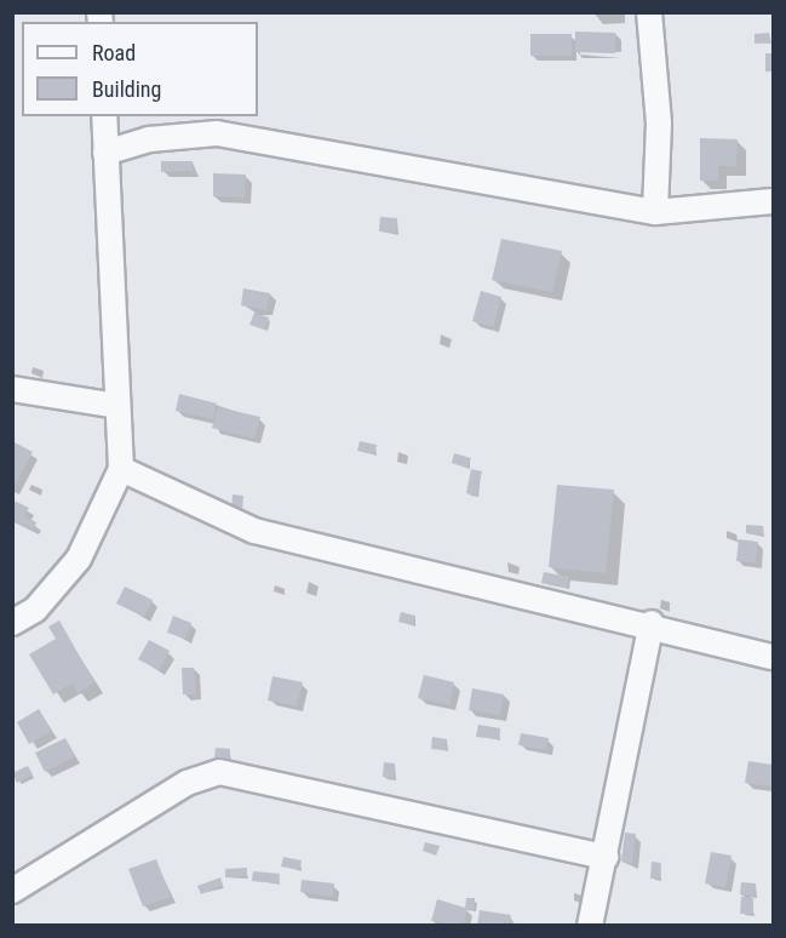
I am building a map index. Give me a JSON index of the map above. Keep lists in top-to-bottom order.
{
  "legend": ["Road", "Building"]
}
